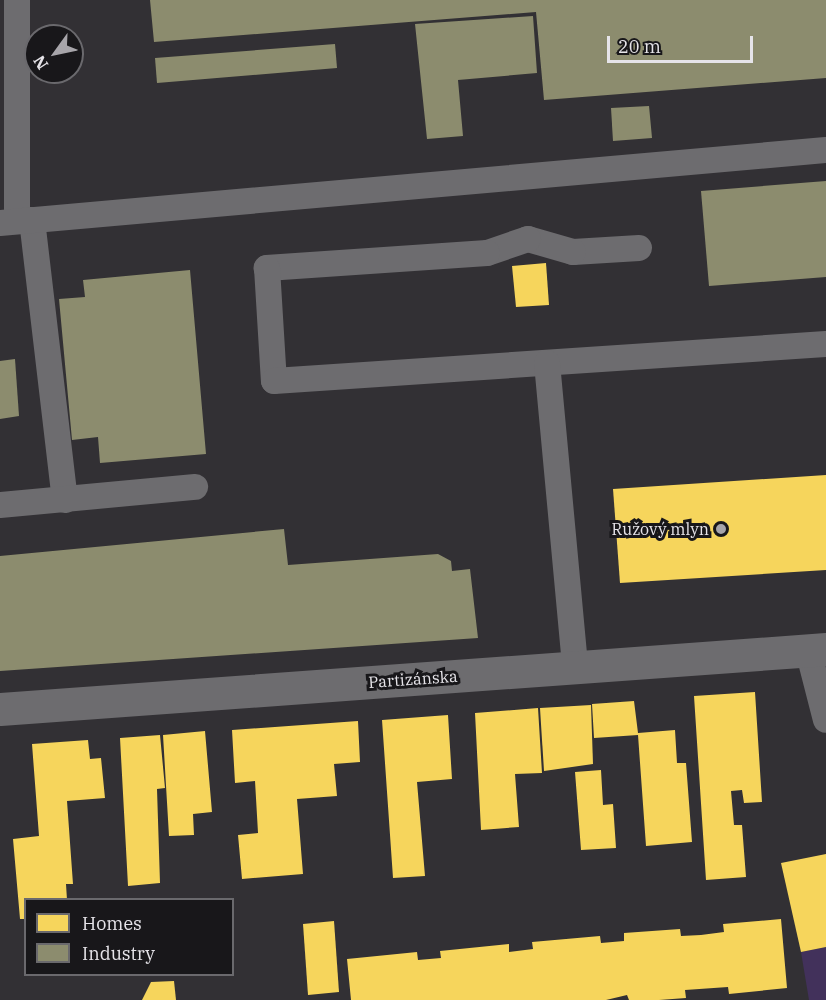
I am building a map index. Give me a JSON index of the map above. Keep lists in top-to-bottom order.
{
  "streets": {
    "street": ["Partizánska"]
  },
  "places": ["Ružový mlyn"],
  "legend": ["Homes", "Industry"],
  "scale_bar": "20 m",
  "north": "bottom left"
}
